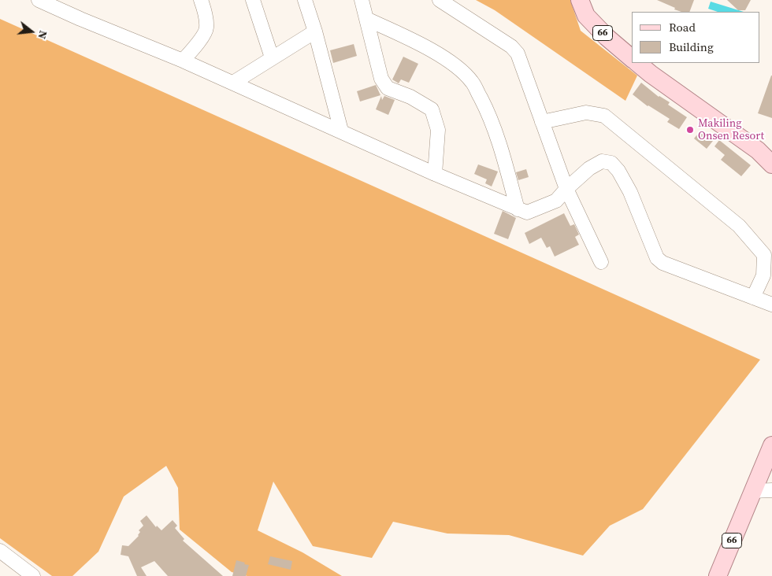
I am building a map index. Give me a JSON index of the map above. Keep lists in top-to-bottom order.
{
  "streets": {
    "main road": ["66"]
  },
  "places": ["Makiling Onsen Resort"],
  "legend": ["Road", "Building"],
  "north": "right"
}
